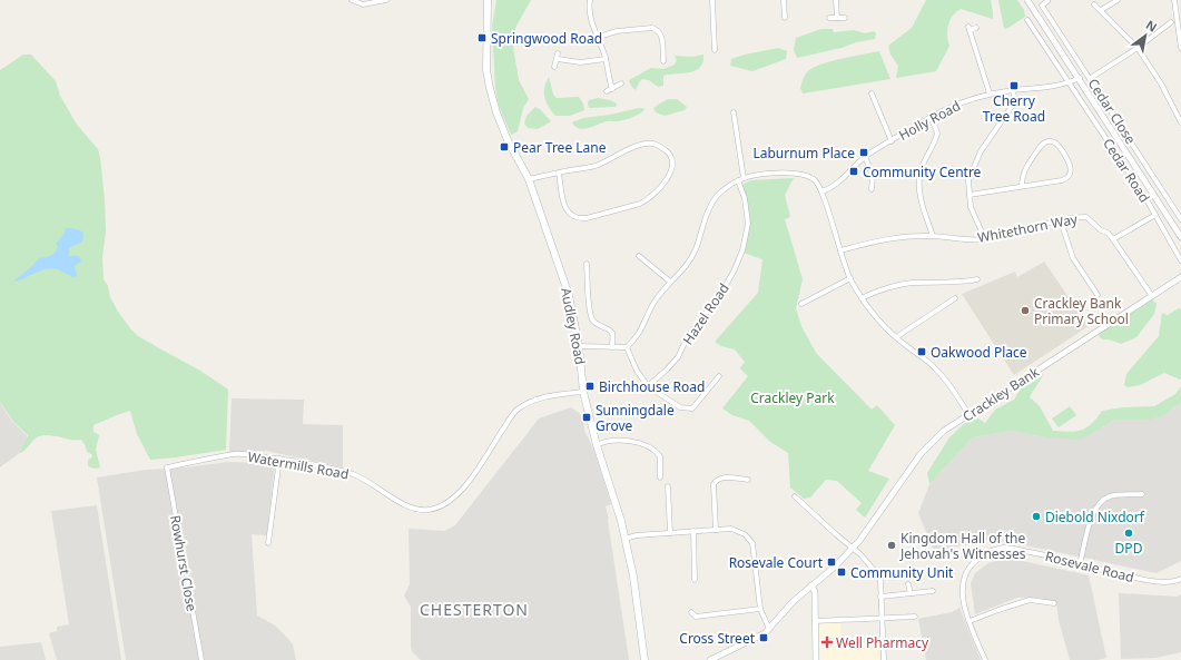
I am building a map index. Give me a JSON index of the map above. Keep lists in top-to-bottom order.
{
  "streets": {
    "main road": ["Audley Road"],
    "street": [
      "Cedar Close",
      "Holly Road",
      "Cedar Road",
      "Whitethorn Way",
      "Hazel Road",
      "Crackley Bank",
      "Watermills Road",
      "Rowhurst Close",
      "Rosevale Road"
    ]
  },
  "crossings": [
    ["Cedar Close", "Cedar Road"],
    ["Holly Road", "Cedar Road"],
    ["Whitethorn Way", "Crackley Bank"],
    ["Audley Road", "Watermills Road"],
    ["Watermills Road", "Rowhurst Close"]
  ],
  "districts": ["CHESTERTON"],
  "parks": ["Crackley Park"],
  "places": {
    "transit": [
      "Springwood Road",
      "Cherry Tree Road",
      "Pear Tree Lane",
      "Laburnum Place",
      "Community Centre",
      "Oakwood Place",
      "Birchhouse Road",
      "Sunningdale Grove",
      "Rosevale Court",
      "Community Unit",
      "Cross Street"
    ],
    "other": [
      "Crackley Bank Primary School",
      "Diebold Nixdorf",
      "DPD",
      "Kingdom Hall of the Jehovah's Witnesses"
    ],
    "health": ["Well Pharmacy"]
  },
  "north": "top right"
}
